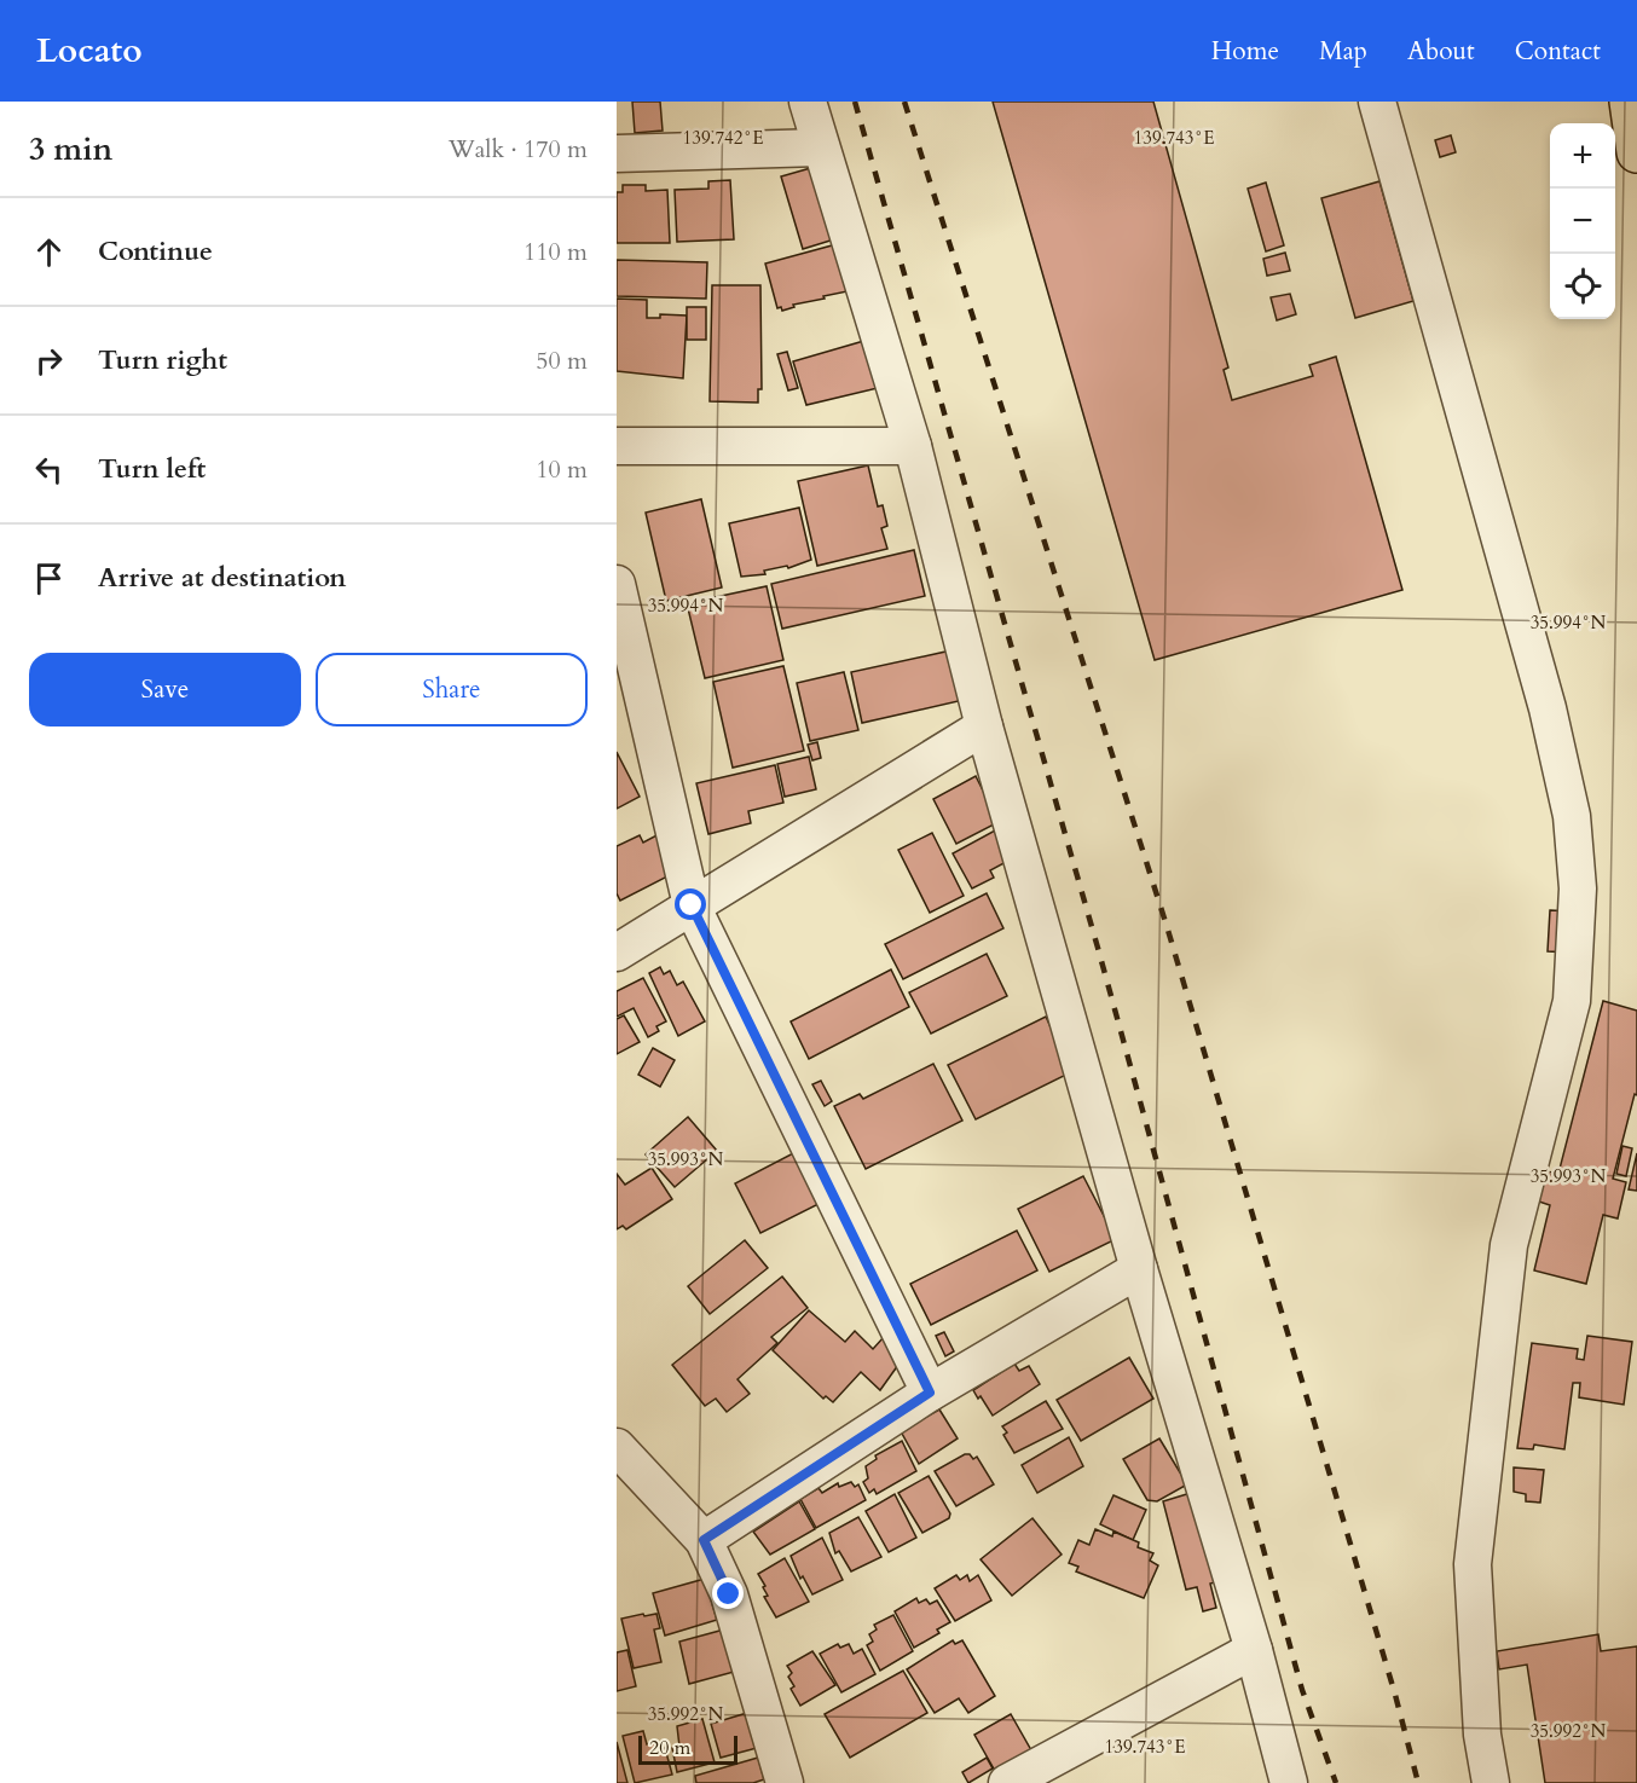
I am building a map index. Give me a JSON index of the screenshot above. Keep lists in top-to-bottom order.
{
  "scale_bar": "20 m",
  "page": {
    "header": "Locato",
    "nav": [
      "Home",
      "Map",
      "About",
      "Contact"
    ],
    "heading": ["3 min", "Walk · 170 m"],
    "map_buttons": ["+", "−"],
    "list": [
      ["Continue", "110 m"],
      ["Turn right", "50 m"],
      ["Turn left", "10 m"],
      "Arrive at destination"
    ],
    "buttons": ["Save", "Share"],
    "scale": "20 m"
  },
  "coordinates": [
    "139.742°E",
    "139.743°E",
    "35.994°N",
    "35.993°N",
    "35.992°N"
  ]
}
